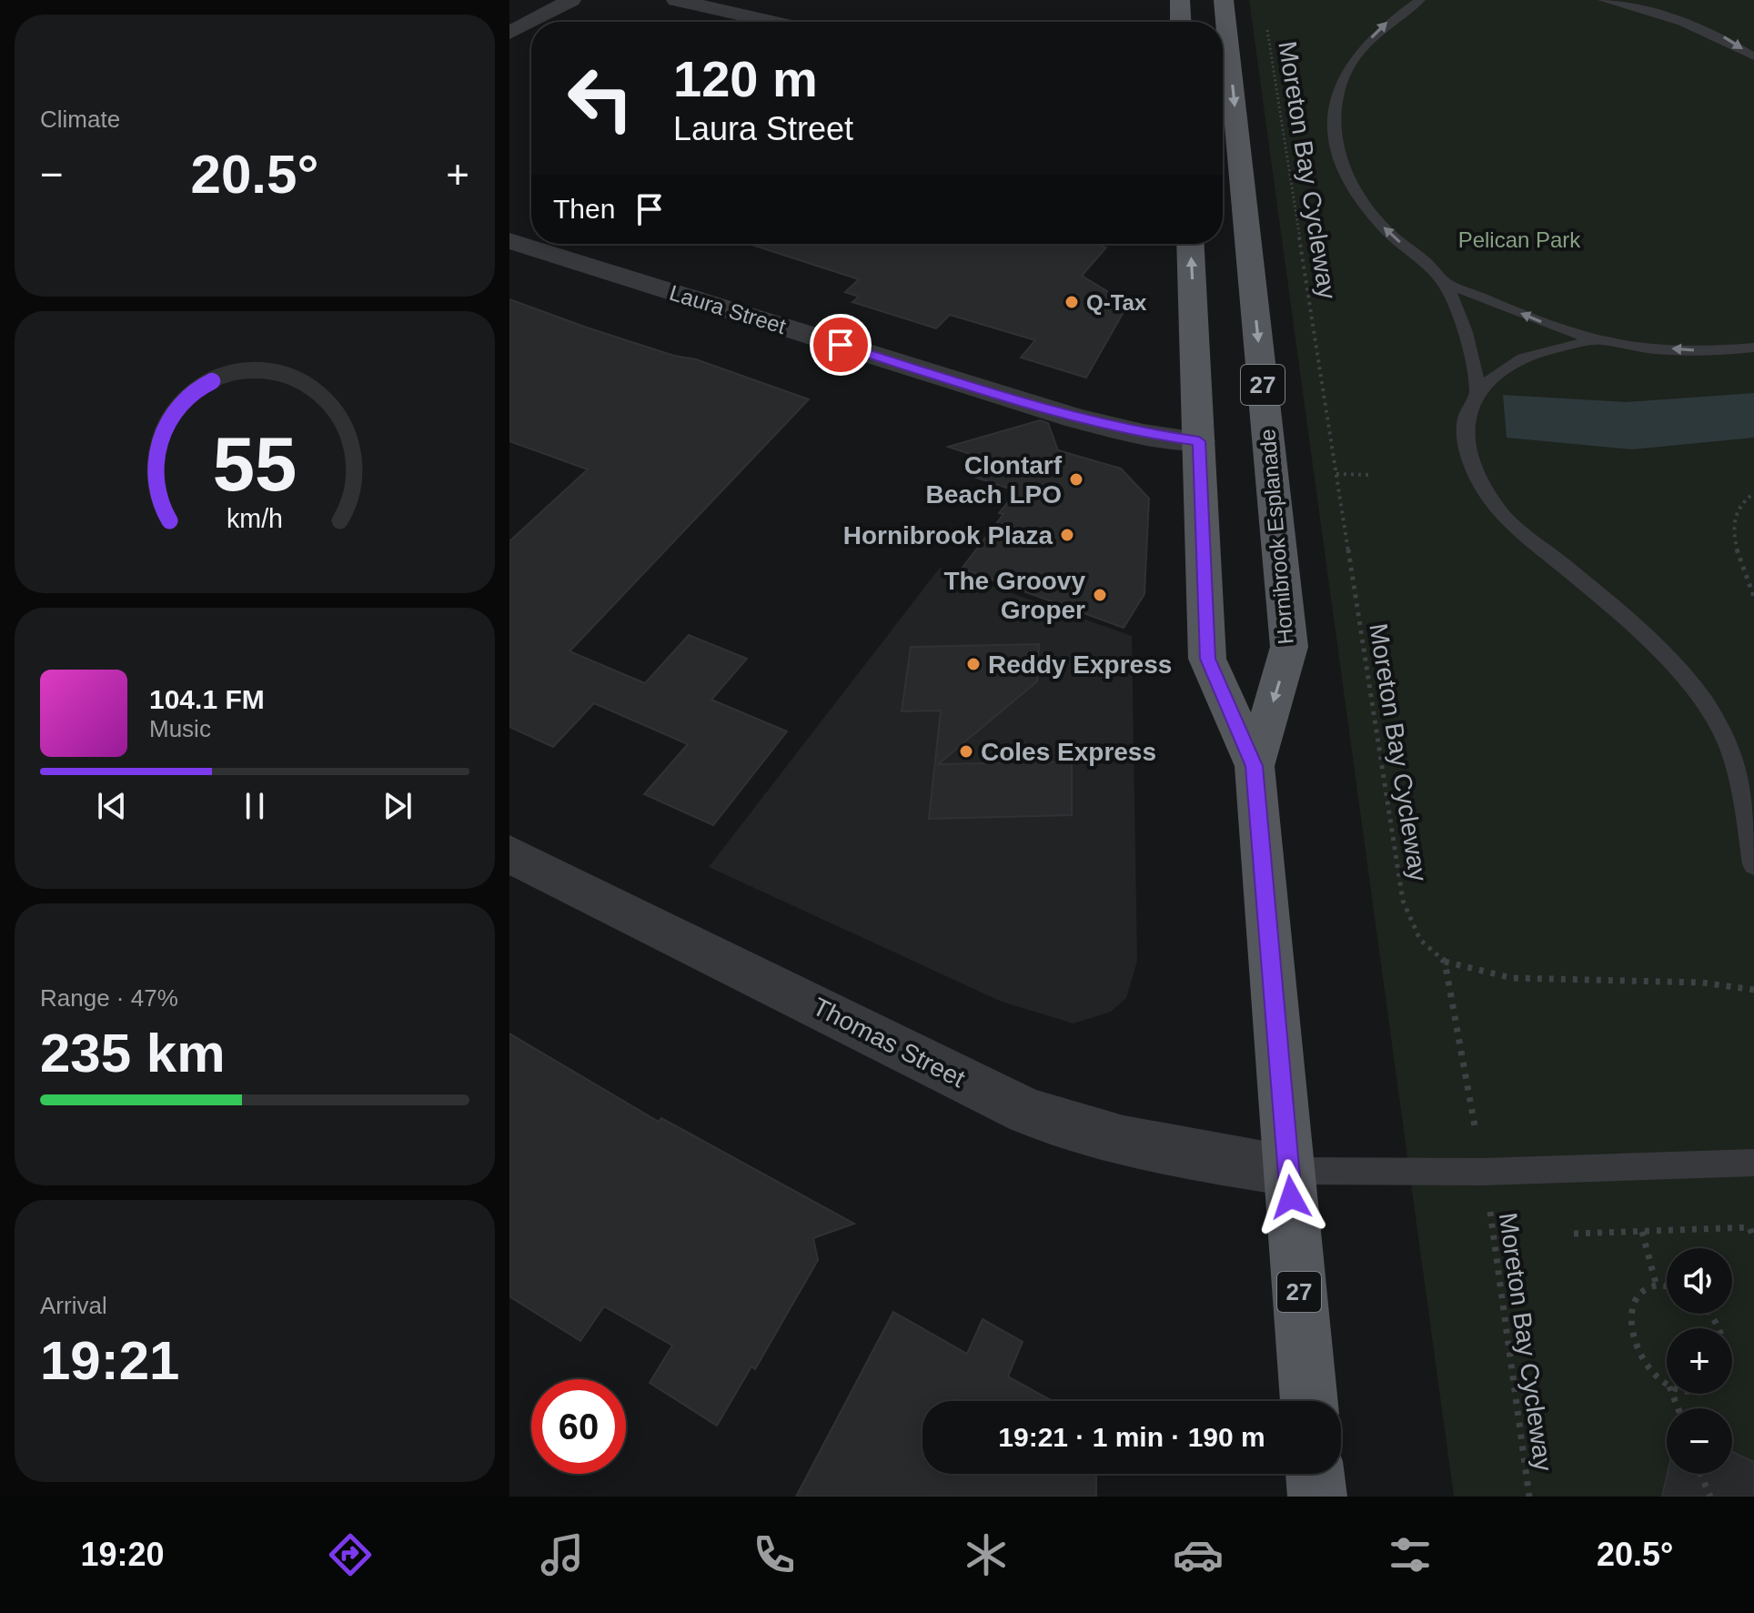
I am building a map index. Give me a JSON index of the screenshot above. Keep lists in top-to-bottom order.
{
  "streets": {
    "main road": ["27", "Hornibrook Esplanade"],
    "street": ["Laura Street", "Thomas Street"],
    "path": ["Moreton Bay Cycleway"]
  },
  "crossings": [
    ["Laura Street", "Hornibrook Esplanade"],
    ["Hornibrook Esplanade", "Thomas Street"]
  ],
  "parks": ["Pelican Park"],
  "places": [
    "Q-Tax",
    "Clontarf Beach LPO",
    "Hornibrook Plaza",
    "The Groovy Groper",
    "Reddy Express",
    "Coles Express"
  ],
  "page": {
    "tile": [
      "Climate",
      ["Range · 47%", "235 km"],
      ["Arrival", "19:21"]
    ],
    "turn": ["120 m", "Laura Street"],
    "heat": ["−", "20.5°", "+"],
    "then": "Then",
    "song": ["104.1 FM", "Music"],
    "map_buttons": ["+", "−"],
    "limit": "60",
    "trip": "19:21 · 1 min · 190 m",
    "tabs": ["19:20", "20.5°"],
    "gauge": ["55", "km/h"]
  }
}
